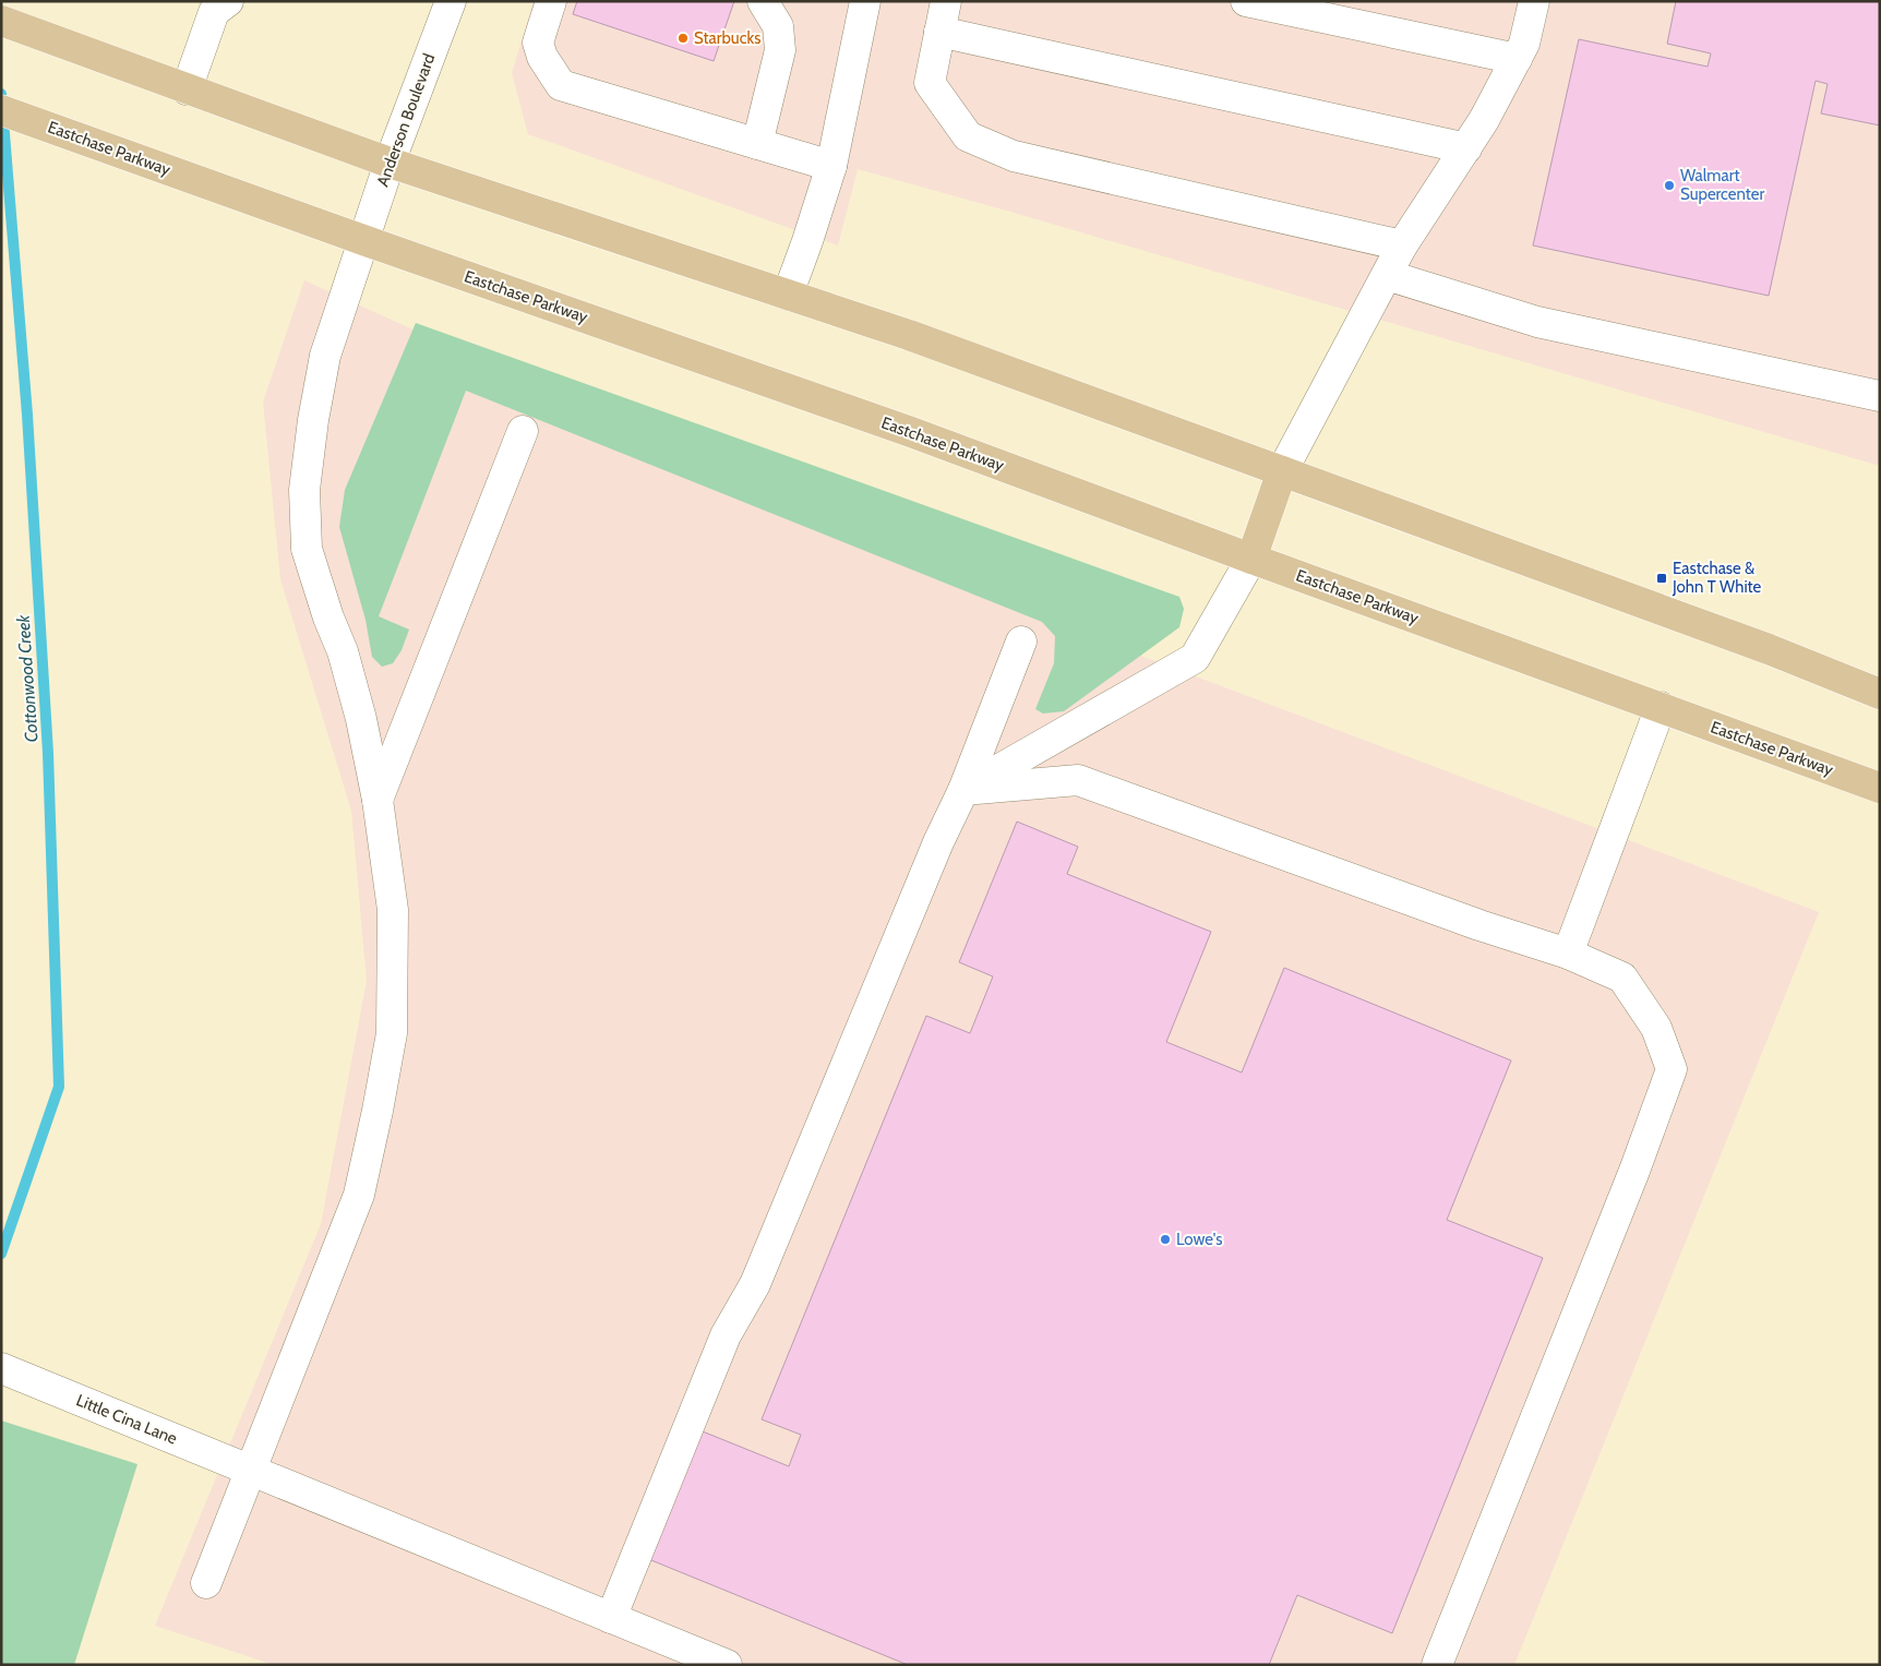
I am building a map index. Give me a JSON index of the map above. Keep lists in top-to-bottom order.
{
  "streets": {
    "main road": ["Eastchase Parkway"],
    "street": ["Anderson Boulevard", "Little Cina Lane"]
  },
  "crossings": [
    ["Anderson Boulevard", "Eastchase Parkway"],
    ["Anderson Boulevard", "Little Cina Lane"]
  ],
  "water": ["Cottonwood Creek"],
  "places": {
    "other": ["Starbucks", "Walmart Supercenter", "Lowe's"],
    "transit": ["Eastchase & John T White"]
  }
}
